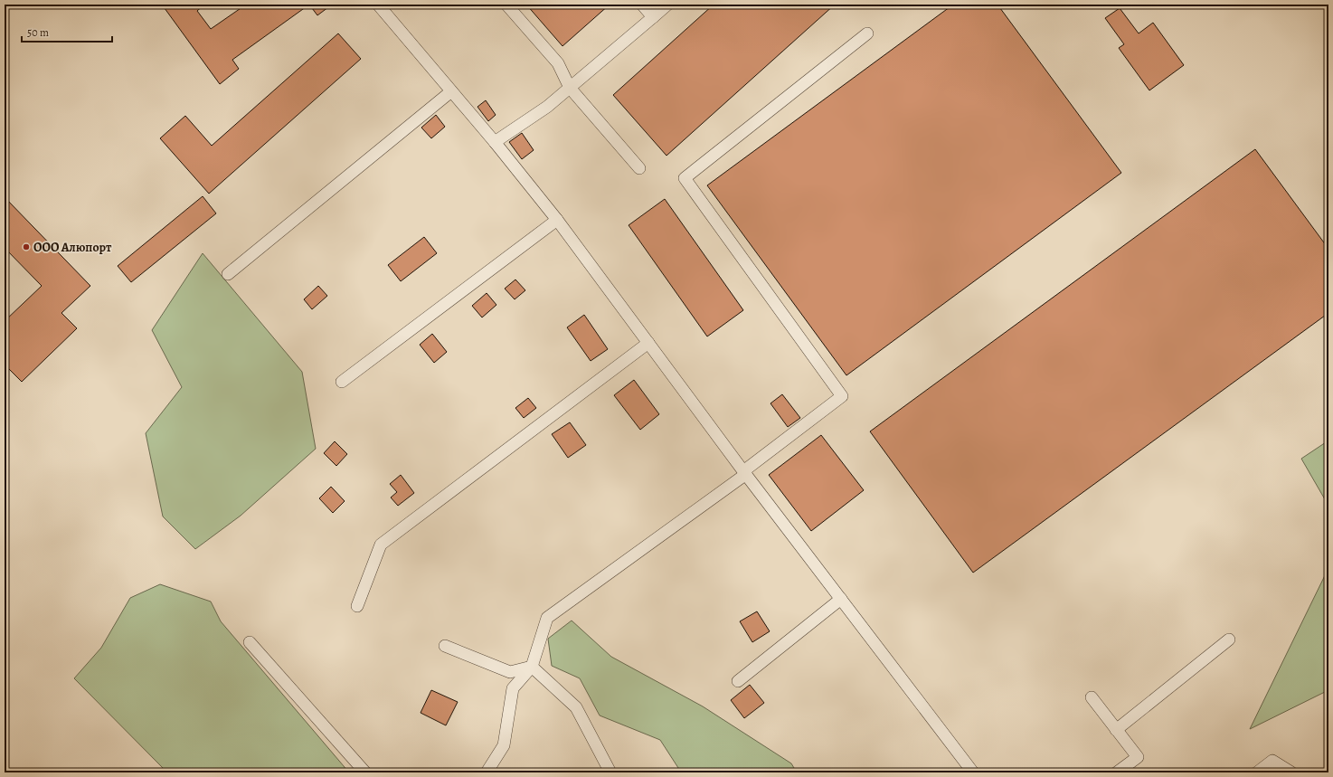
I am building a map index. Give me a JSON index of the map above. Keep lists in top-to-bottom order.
{
  "places": ["ООО Алюпорт"],
  "scale_bar": "50 m"
}
